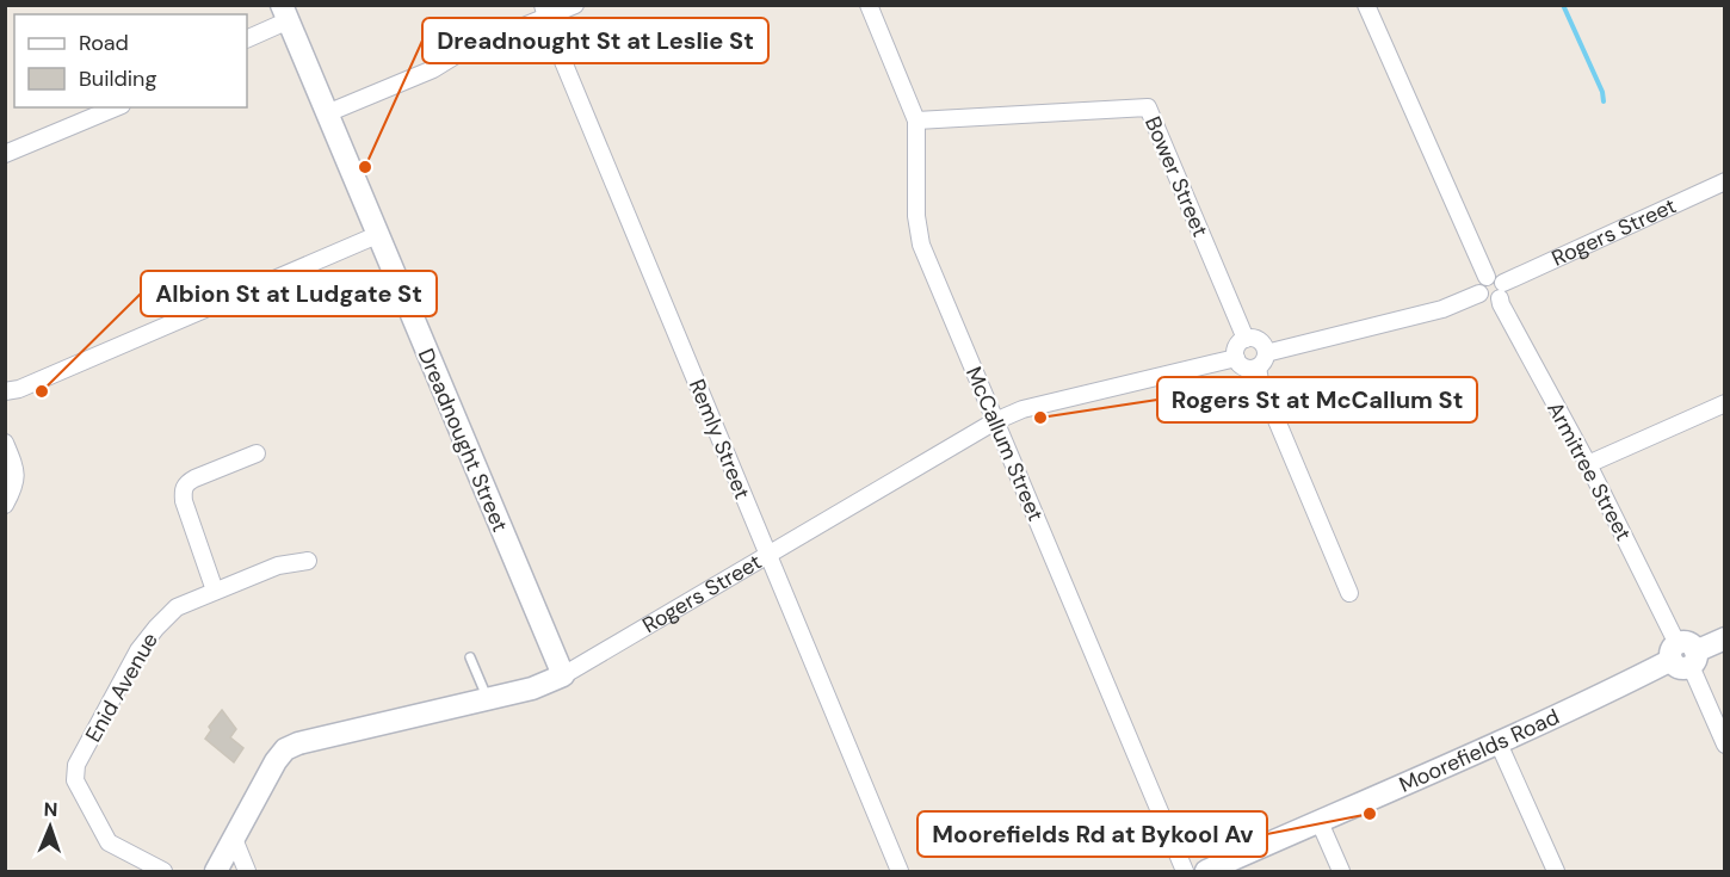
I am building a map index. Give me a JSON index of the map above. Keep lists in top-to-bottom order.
{
  "streets": {
    "street": [
      "Bower Street",
      "Rogers Street",
      "Remly Street",
      "Dreadnought Street",
      "McCallum Street",
      "Armitree Street",
      "Enid Avenue",
      "Moorefields Road"
    ]
  },
  "crossings": [
    ["Bower Street", "Rogers Street"],
    ["Bower Street", "McCallum Street"],
    ["Rogers Street", "Remly Street"],
    ["Rogers Street", "Dreadnought Street"],
    ["Rogers Street", "McCallum Street"],
    ["Rogers Street", "Armitree Street"],
    ["Armitree Street", "Moorefields Road"]
  ],
  "places": [
    "Dreadnought St at Leslie St",
    "Albion St at Ludgate St",
    "Rogers St at McCallum St",
    "Moorefields Rd at Bykool Av"
  ],
  "legend": ["Road", "Building"],
  "north": "top"
}
